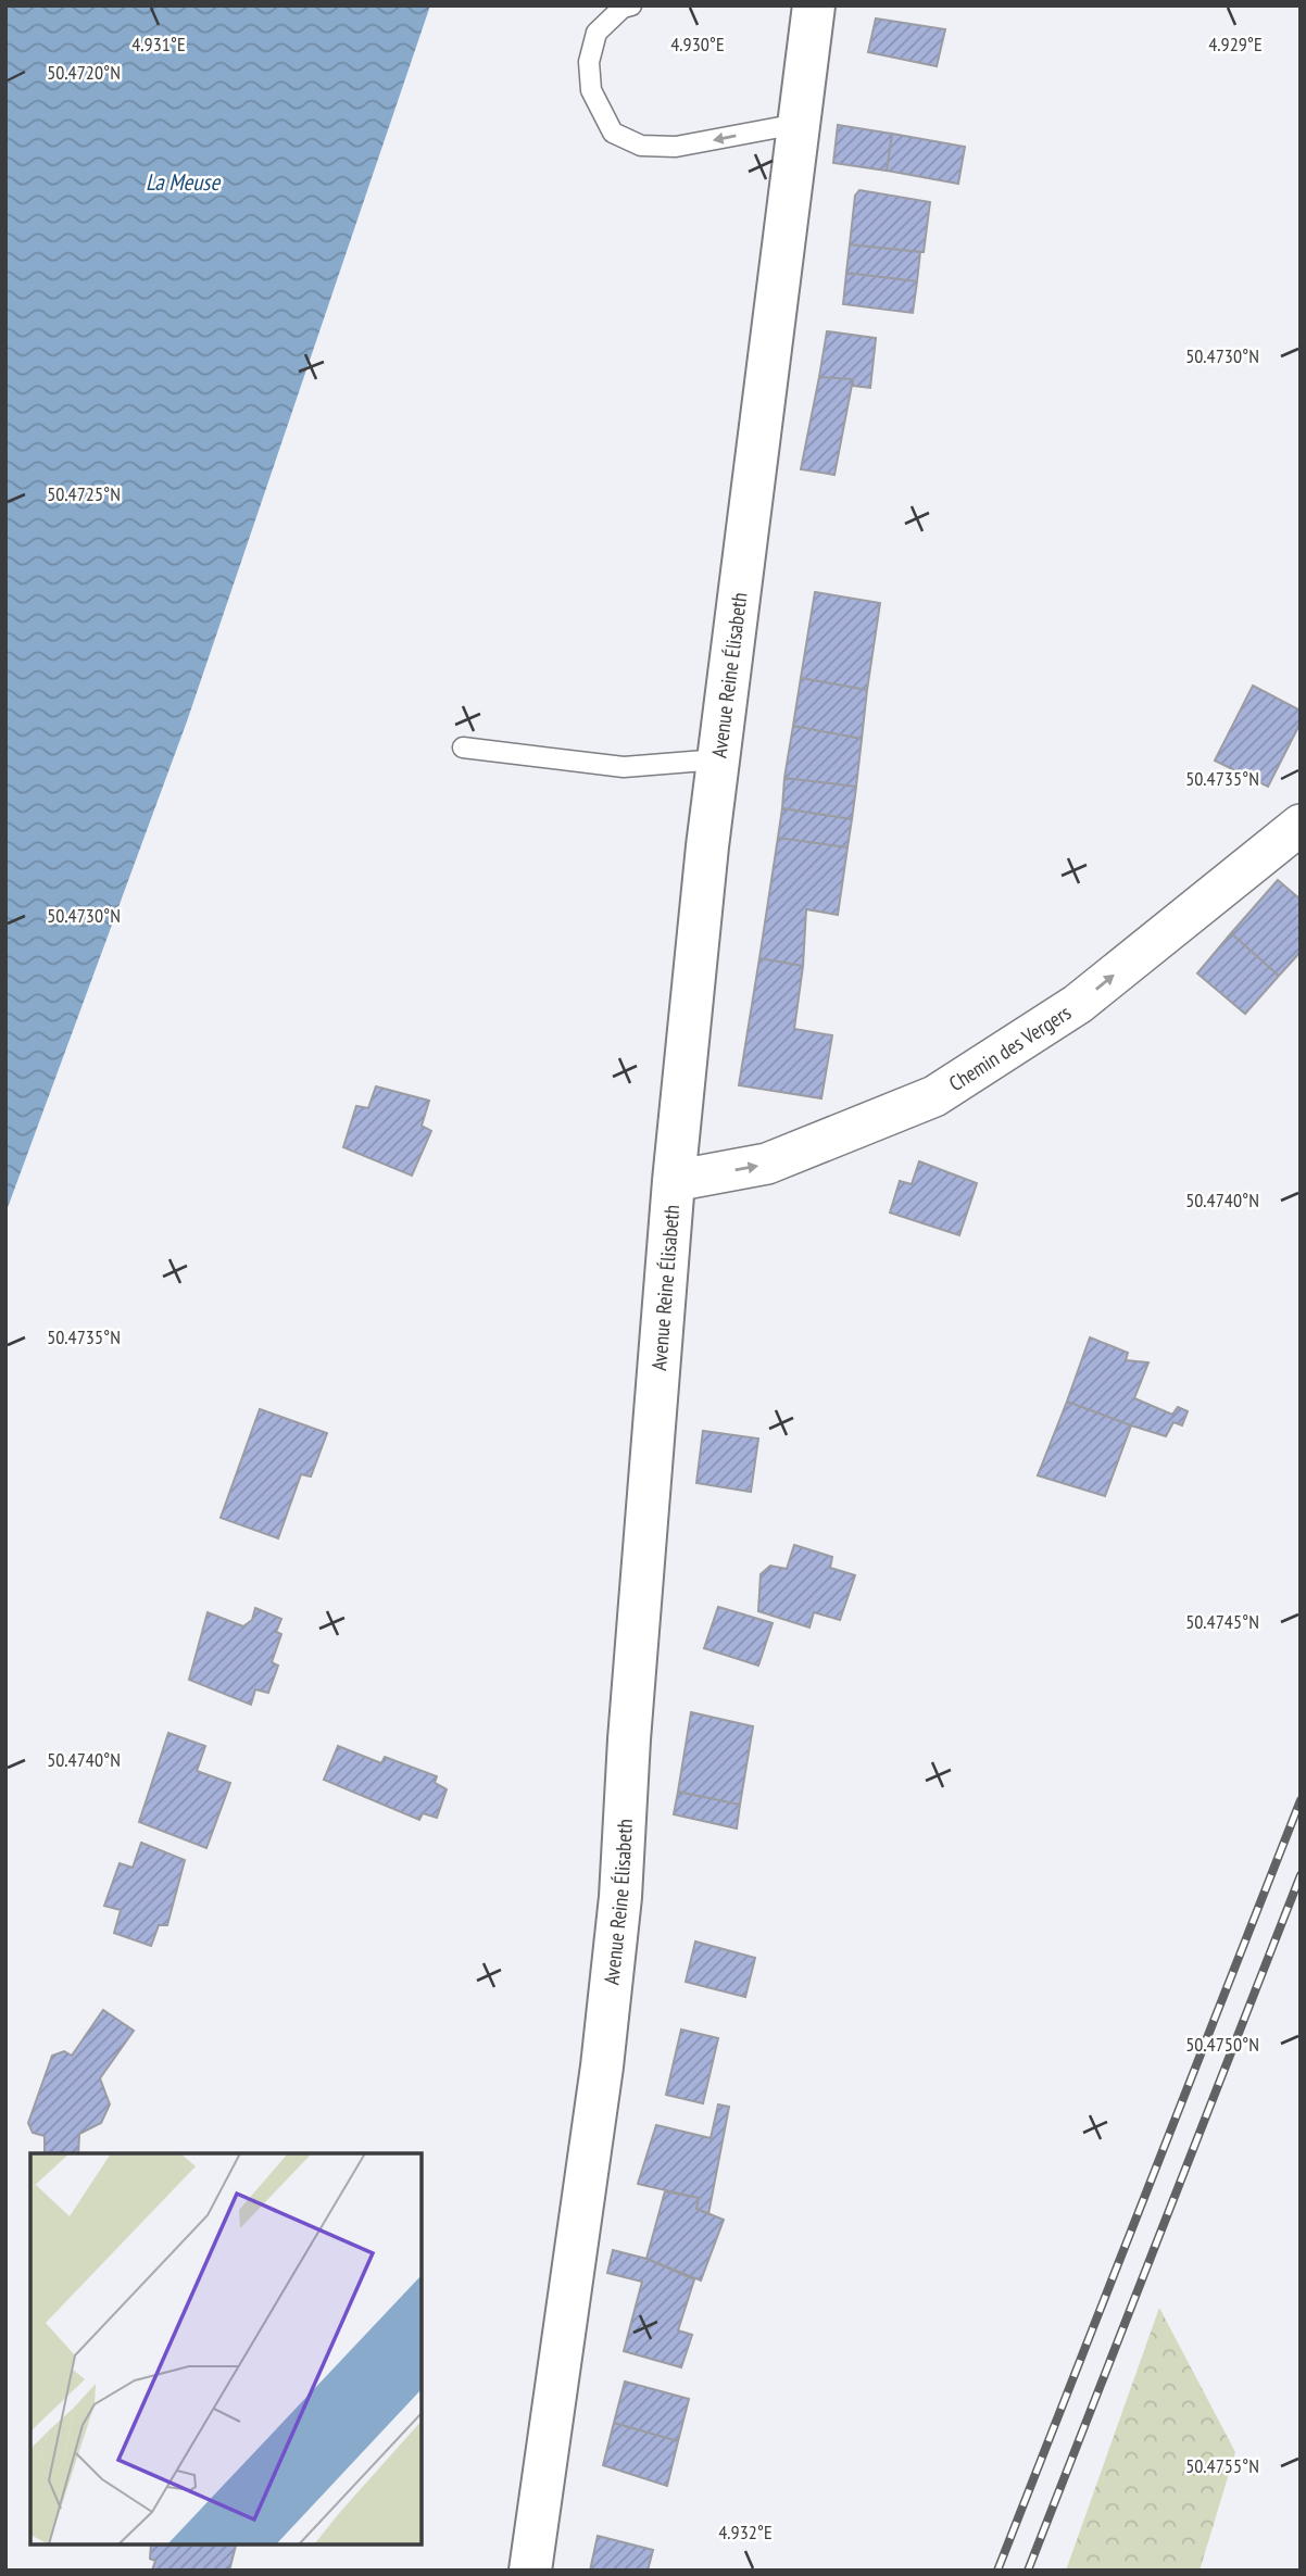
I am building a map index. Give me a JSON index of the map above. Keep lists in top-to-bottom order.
{
  "streets": {
    "main road": ["Avenue Reine Élisabeth"],
    "street": ["Chemin des Vergers"]
  },
  "crossings": [
    ["Avenue Reine Élisabeth", "Chemin des Vergers"]
  ],
  "one_way": ["Chemin des Vergers"],
  "water": ["La Meuse"],
  "coordinates": [
    "4.931°E",
    "4.930°E",
    "4.929°E",
    "50.4720°N",
    "50.4730°N",
    "50.4725°N",
    "50.4735°N",
    "50.4740°N",
    "50.4745°N",
    "50.4750°N",
    "50.4755°N",
    "4.932°E"
  ]
}
